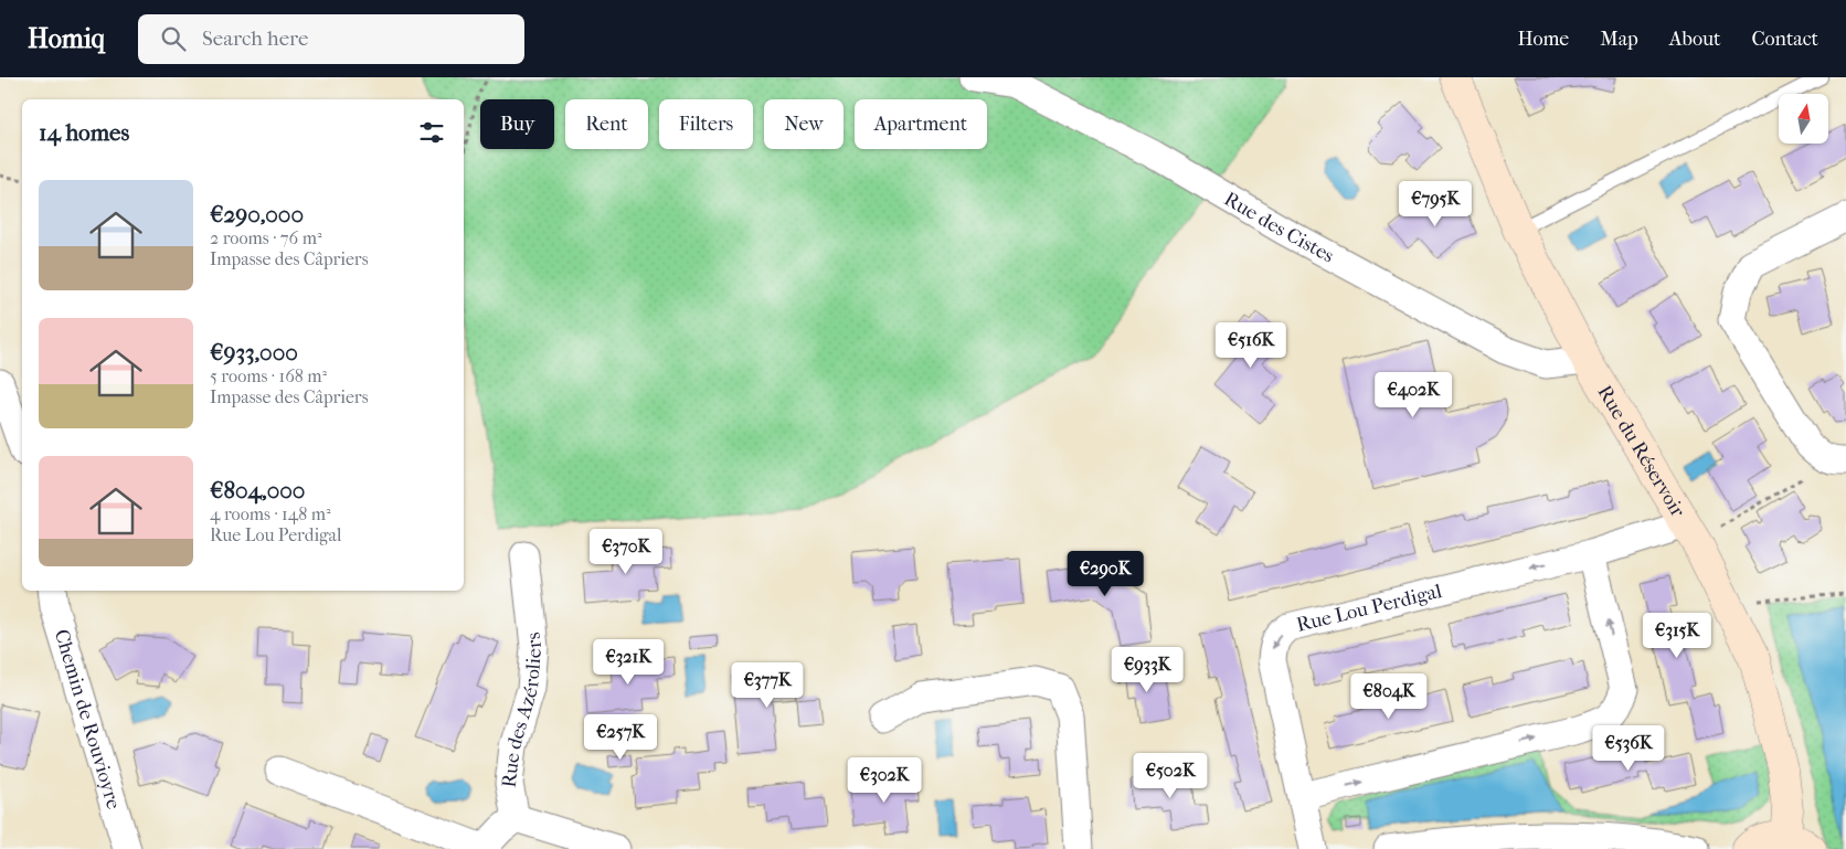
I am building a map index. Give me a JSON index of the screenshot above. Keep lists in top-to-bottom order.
{
  "streets": {
    "street": [
      "Rue des Cistes",
      "Rue du Réservoir",
      "Rue Lou Perdigal",
      "Rue des Azéroliers",
      "Chemin de Rouvioyre"
    ]
  },
  "crossings": [
    ["Rue des Cistes", "Rue du Réservoir"],
    ["Rue du Réservoir", "Rue Lou Perdigal"]
  ],
  "north": "top",
  "page": {
    "header": "Homiq",
    "search": "Search here",
    "nav": [
      "Home",
      "Map",
      "About",
      "Contact"
    ],
    "chip": [
      "Buy",
      "Rent",
      "Filters",
      "New",
      "Apartment"
    ],
    "heading": "14 homes",
    "list": [
      {
        "name": "€290,000",
        "note": "2 rooms · 76 m² · Impasse des Câpriers"
      },
      {
        "name": "€933,000",
        "note": "5 rooms · 168 m² · Impasse des Câpriers"
      },
      {
        "name": "€804,000",
        "note": "4 rooms · 148 m² · Rue Lou Perdigal"
      }
    ],
    "price": [
      "€795K",
      "€516K",
      "€402K",
      "€370K",
      "€290K",
      "€315K",
      "€321K",
      "€933K",
      "€377K",
      "€804K",
      "€257K",
      "€536K",
      "€502K",
      "€302K"
    ]
  }
}
